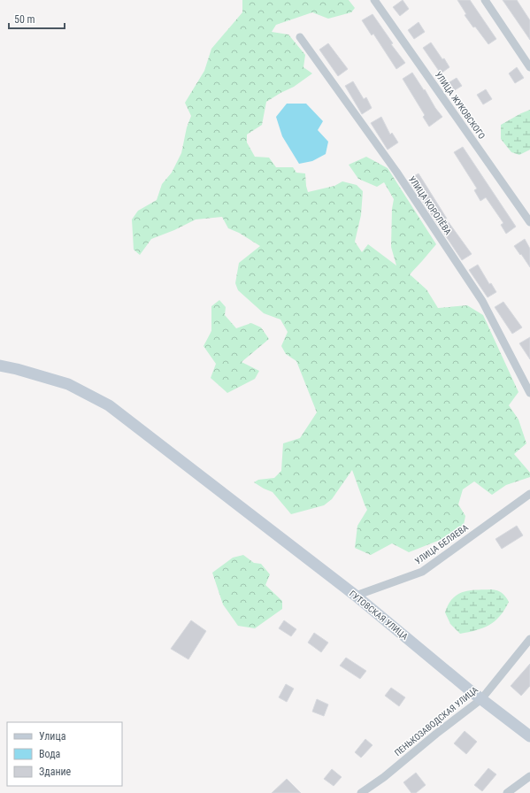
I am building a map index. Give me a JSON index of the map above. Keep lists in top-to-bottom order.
{
  "streets": {
    "street": [
      "УЛИЦА ЖУКОВСКОГО",
      "УЛИЦА КОРОЛЁВА",
      "УЛИЦА БЕЛЯЕВА",
      "ГУТОВСКАЯ УЛИЦА",
      "ПЕНЬКОЗАВОДСКАЯ УЛИЦА"
    ]
  },
  "crossings": [
    ["УЛИЦА БЕЛЯЕВА", "ГУТОВСКАЯ УЛИЦА"],
    ["ГУТОВСКАЯ УЛИЦА", "ПЕНЬКОЗАВОДСКАЯ УЛИЦА"]
  ],
  "legend": ["Улица", "Вода", "Здание"],
  "scale_bar": "50 m"
}
